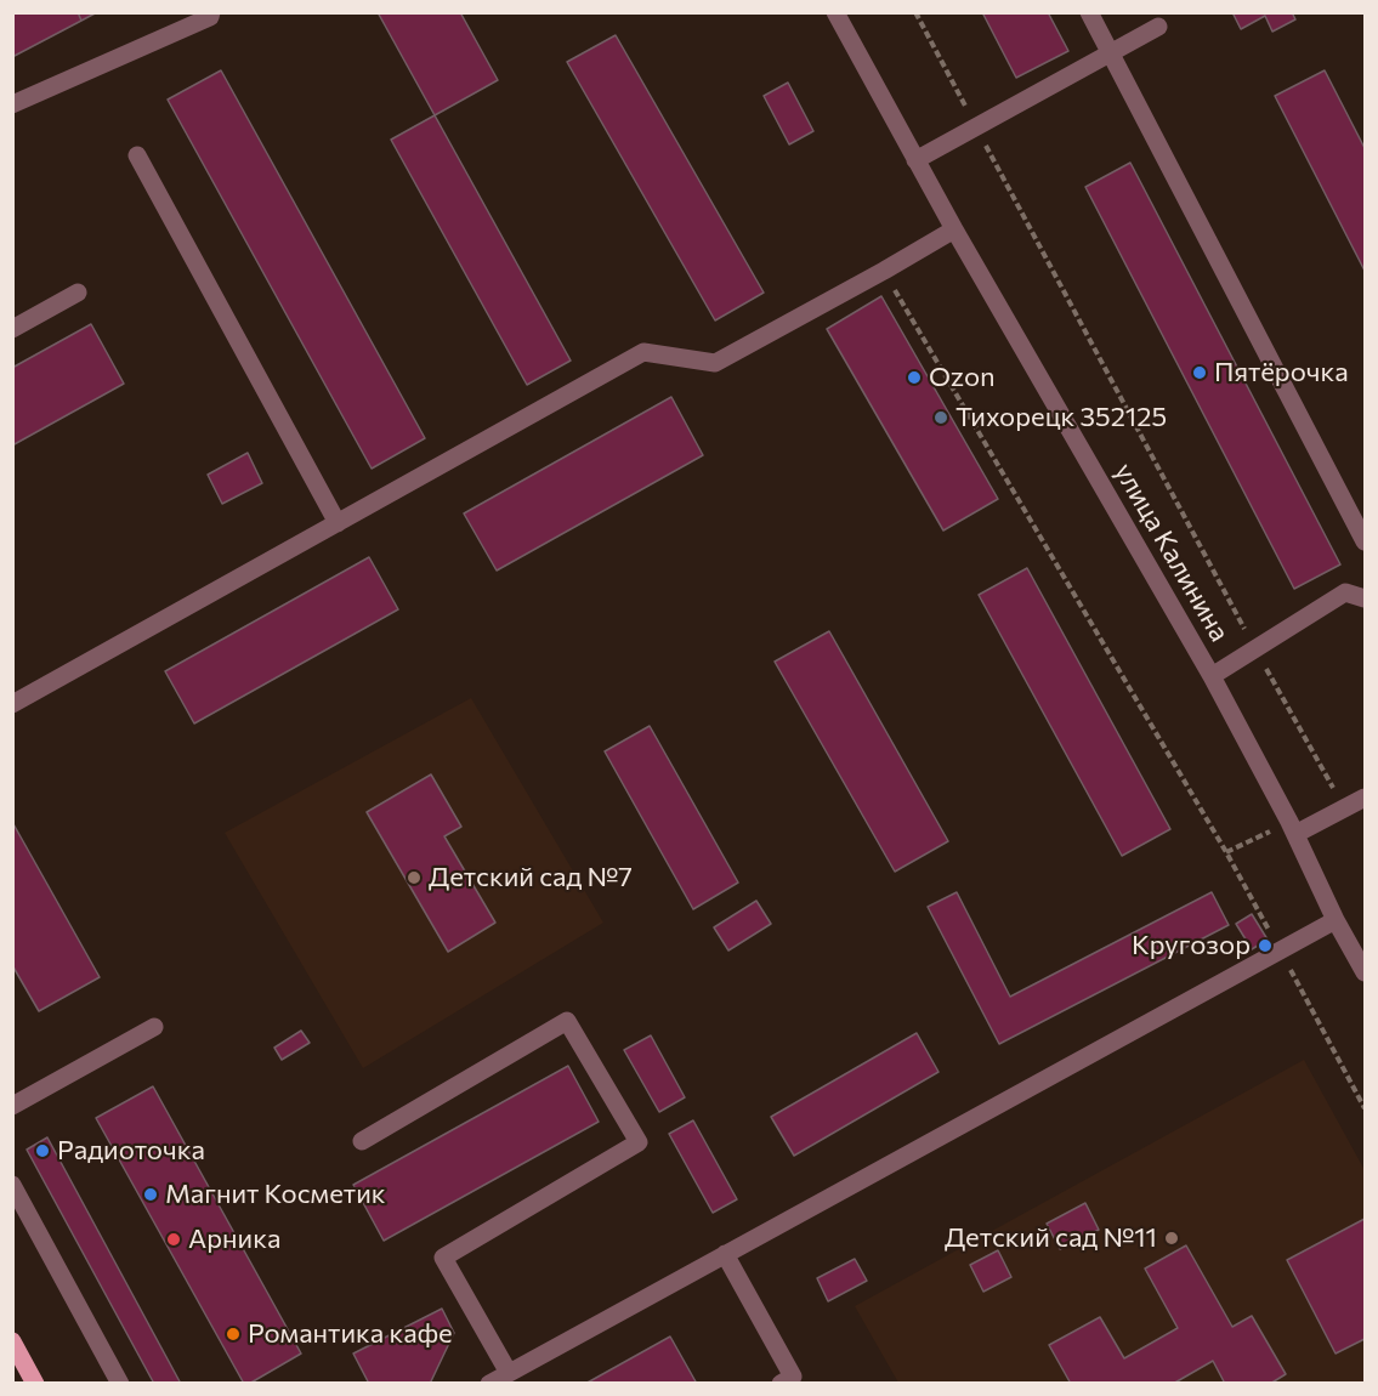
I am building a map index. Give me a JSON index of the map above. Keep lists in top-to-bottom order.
{
  "streets": {
    "street": ["улица Калинина"]
  },
  "places": [
    "Пятёрочка",
    "Ozon",
    "Тихорецк 352125",
    "Детский сад №7",
    "Кругозор",
    "Радиоточка",
    "Магнит Косметик",
    "Детский сад №11",
    "Арника",
    "Романтика кафе"
  ]
}
